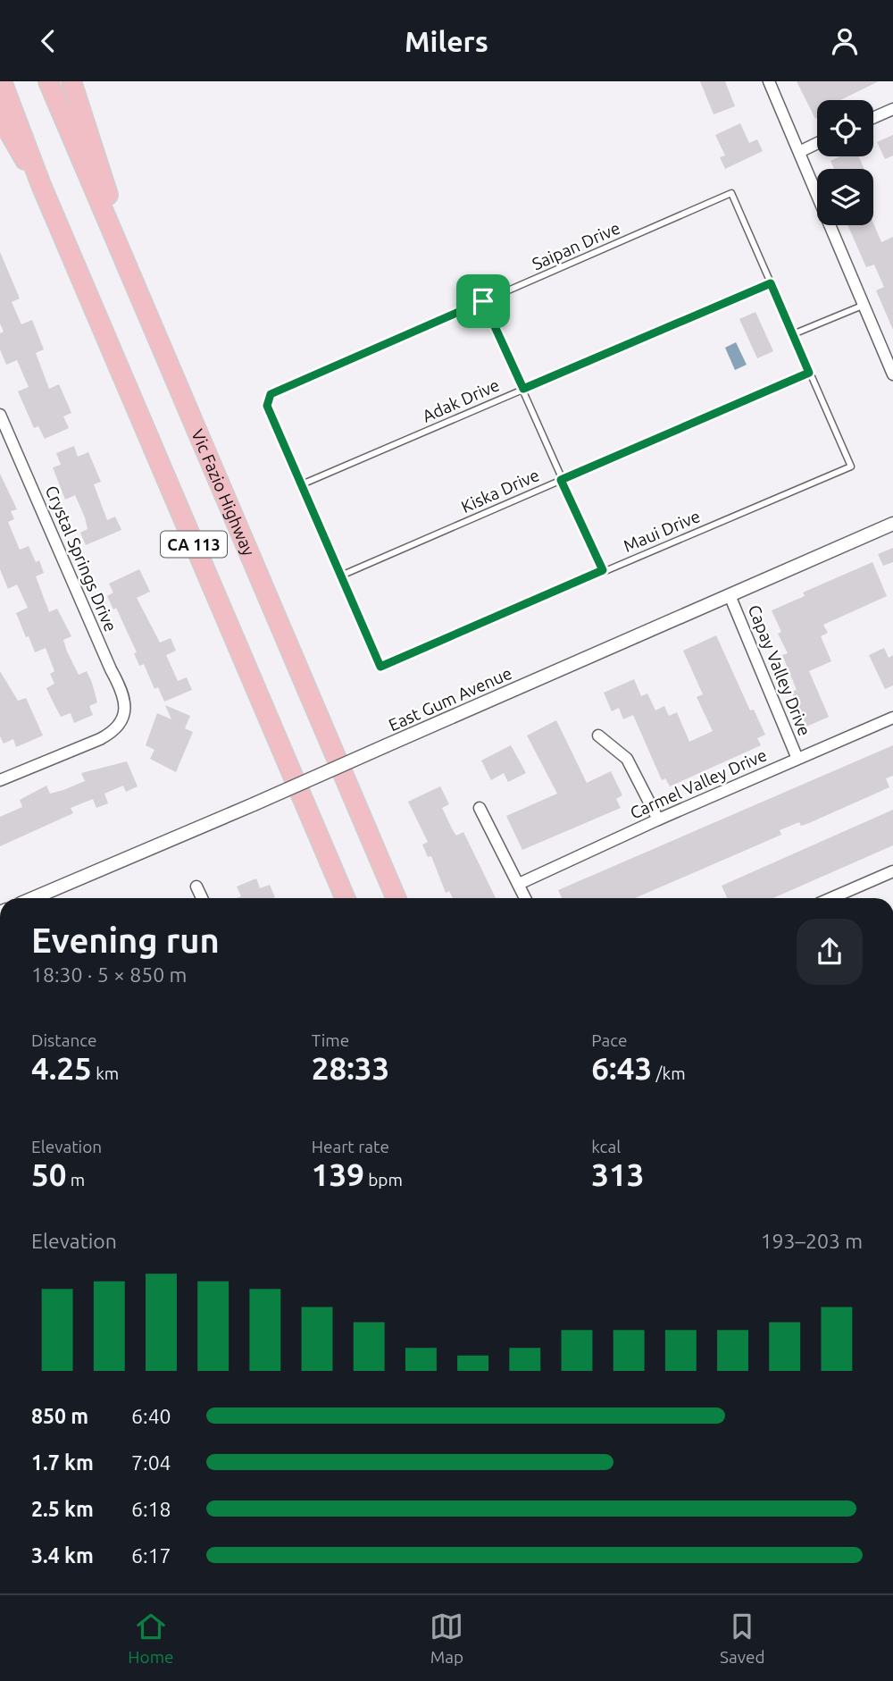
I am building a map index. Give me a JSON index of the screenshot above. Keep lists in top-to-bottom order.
{
  "streets": {
    "highway": ["Vic Fazio Highway", "CA 113"],
    "street": [
      "Crystal Springs Drive",
      "Capay Valley Drive",
      "East Gum Avenue",
      "Carmel Valley Drive"
    ],
    "lane": [
      "Saipan Drive",
      "Adak Drive",
      "Kiska Drive",
      "Maui Drive"
    ]
  },
  "crossings": [
    ["Saipan Drive", "Adak Drive"],
    ["Saipan Drive", "Kiska Drive"],
    ["Saipan Drive", "Maui Drive"],
    ["Kiska Drive", "Maui Drive"],
    ["Capay Valley Drive", "East Gum Avenue"],
    ["Capay Valley Drive", "Carmel Valley Drive"]
  ],
  "page": {
    "header": "Milers",
    "heading": ["Evening run", "18:30 · 5 × 850 m"],
    "stats": [
      ["Distance", "4.25 km"],
      ["Time", "28:33"],
      ["Pace", "6:43 /km"],
      ["Elevation", "50 m"],
      ["Heart rate", "139 bpm"],
      ["kcal", "313"]
    ],
    "chart": ["Elevation", "193–203 m"],
    "list": [
      {
        "name": "850 m",
        "note": "6:40"
      },
      {
        "name": "1.7 km",
        "note": "7:04"
      },
      {
        "name": "2.5 km",
        "note": "6:18"
      },
      {
        "name": "3.4 km",
        "note": "6:17"
      }
    ],
    "tabs": ["Home", "Map", "Saved"]
  }
}
